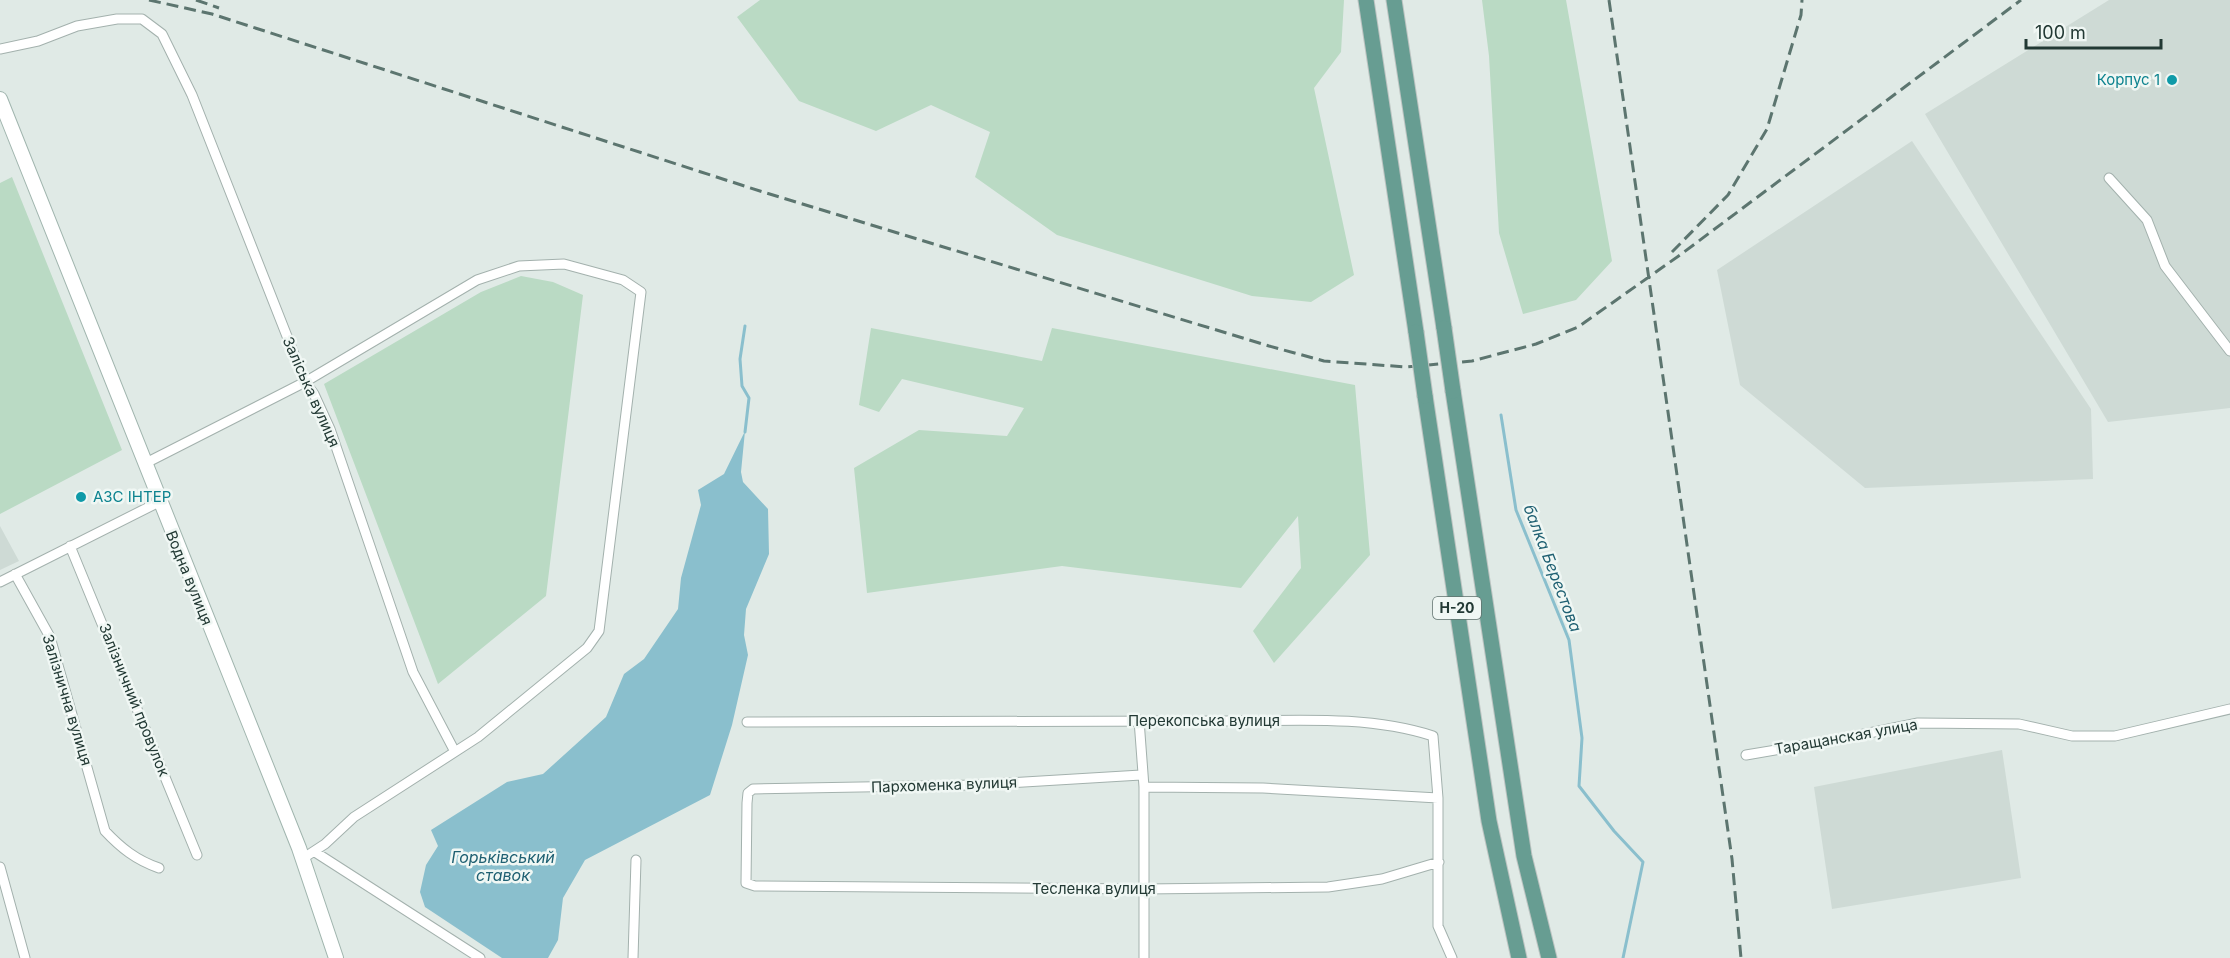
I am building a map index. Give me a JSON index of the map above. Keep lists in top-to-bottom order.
{
  "streets": {
    "main road": ["Н-20"],
    "street": [
      "Заліська вулиця",
      "Водна вулиця",
      "Залізнична вулиця",
      "Залізничний провулок",
      "Перекопська вулиця",
      "Таращанская улица",
      "Пархоменка вулиця",
      "Тесленка вулиця"
    ]
  },
  "crossings": [
    ["Перекопська вулиця", "Тесленка вулиця"],
    ["Пархоменка вулиця", "Тесленка вулиця"]
  ],
  "water": ["балка Берестова", "Горьківський ставок"],
  "places": ["Корпус 1", "АЗС ІНТЕР"],
  "scale_bar": "100 m"
}
